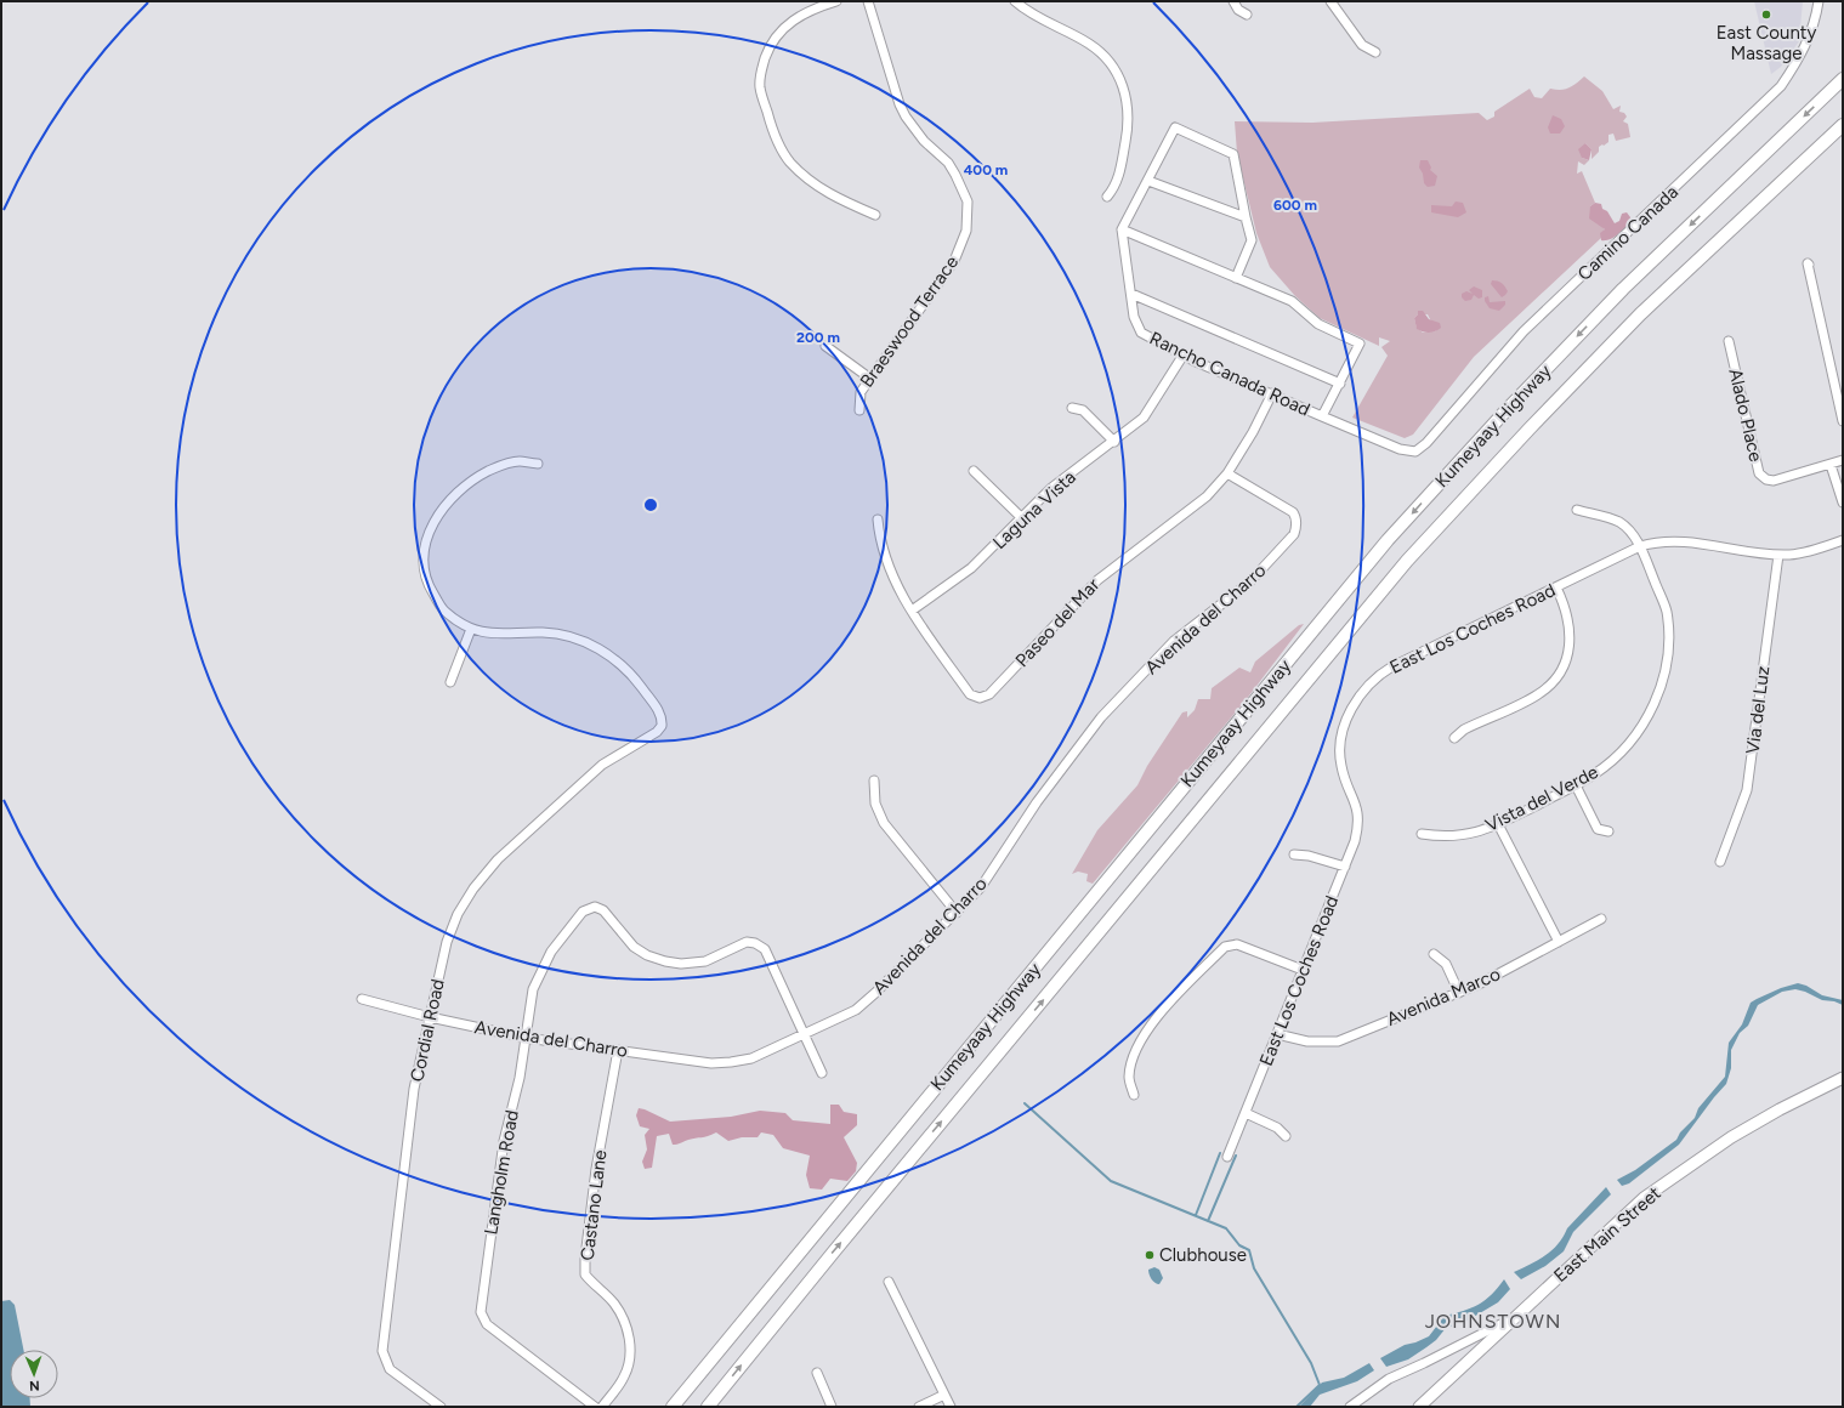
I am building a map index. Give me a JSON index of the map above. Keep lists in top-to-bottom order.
{
  "streets": {
    "highway": ["Kumeyaay Highway"],
    "main road": ["East Main Street"],
    "street": [
      "Camino Canada",
      "Braeswood Terrace",
      "Rancho Canada Road",
      "Alado Place",
      "Laguna Vista",
      "Avenida del Charro",
      "Paseo del Mar",
      "East Los Coches Road",
      "Via del Luz",
      "Vista del Verde",
      "Avenida Marco",
      "Cordial Road",
      "Langholm Road",
      "Castano Lane"
    ]
  },
  "crossings": [
    ["Camino Canada", "Rancho Canada Road"],
    ["Rancho Canada Road", "Laguna Vista"],
    ["Rancho Canada Road", "Paseo del Mar"],
    ["Laguna Vista", "Paseo del Mar"],
    ["Avenida del Charro", "Paseo del Mar"],
    ["Avenida del Charro", "Cordial Road"],
    ["Avenida del Charro", "Langholm Road"],
    ["Avenida del Charro", "Castano Lane"],
    ["East Los Coches Road", "Via del Luz"],
    ["East Los Coches Road", "Vista del Verde"],
    ["East Los Coches Road", "Avenida Marco"]
  ],
  "districts": ["JOHNSTOWN"],
  "places": ["East County Massage", "Clubhouse"],
  "north": "bottom",
  "rings": ["400 m", "600 m", "200 m"]
}
